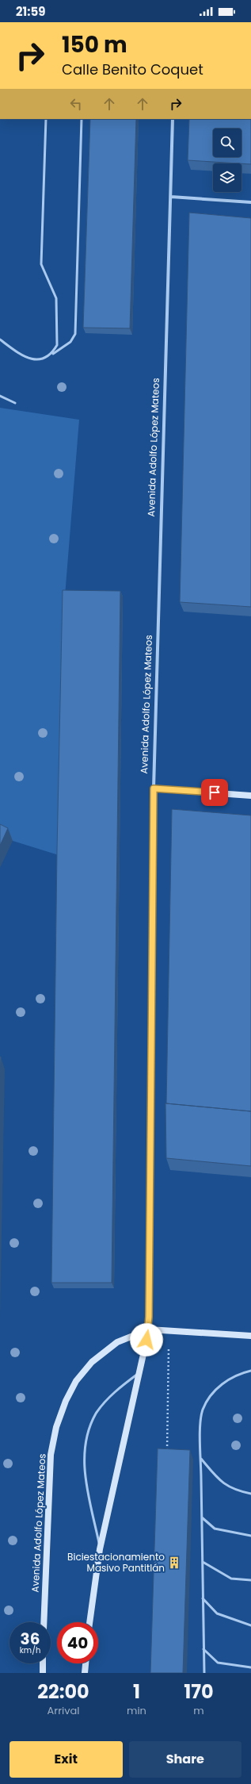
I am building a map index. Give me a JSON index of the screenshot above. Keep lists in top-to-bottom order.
{
  "streets": {
    "street": ["Avenida Adolfo López Mateos"]
  },
  "places": {
    "building": ["Biciestacionamiento Masivo Pantitlán"]
  },
  "page": {
    "status": "21:59",
    "turn": ["150 m", "Calle Benito Coquet"],
    "speed": "36 km/h",
    "limit": "40",
    "eta": [
      "22:00",
      "Arrival",
      "1",
      "min",
      "170",
      "m"
    ],
    "buttons": ["Exit", "Share"]
  }
}
